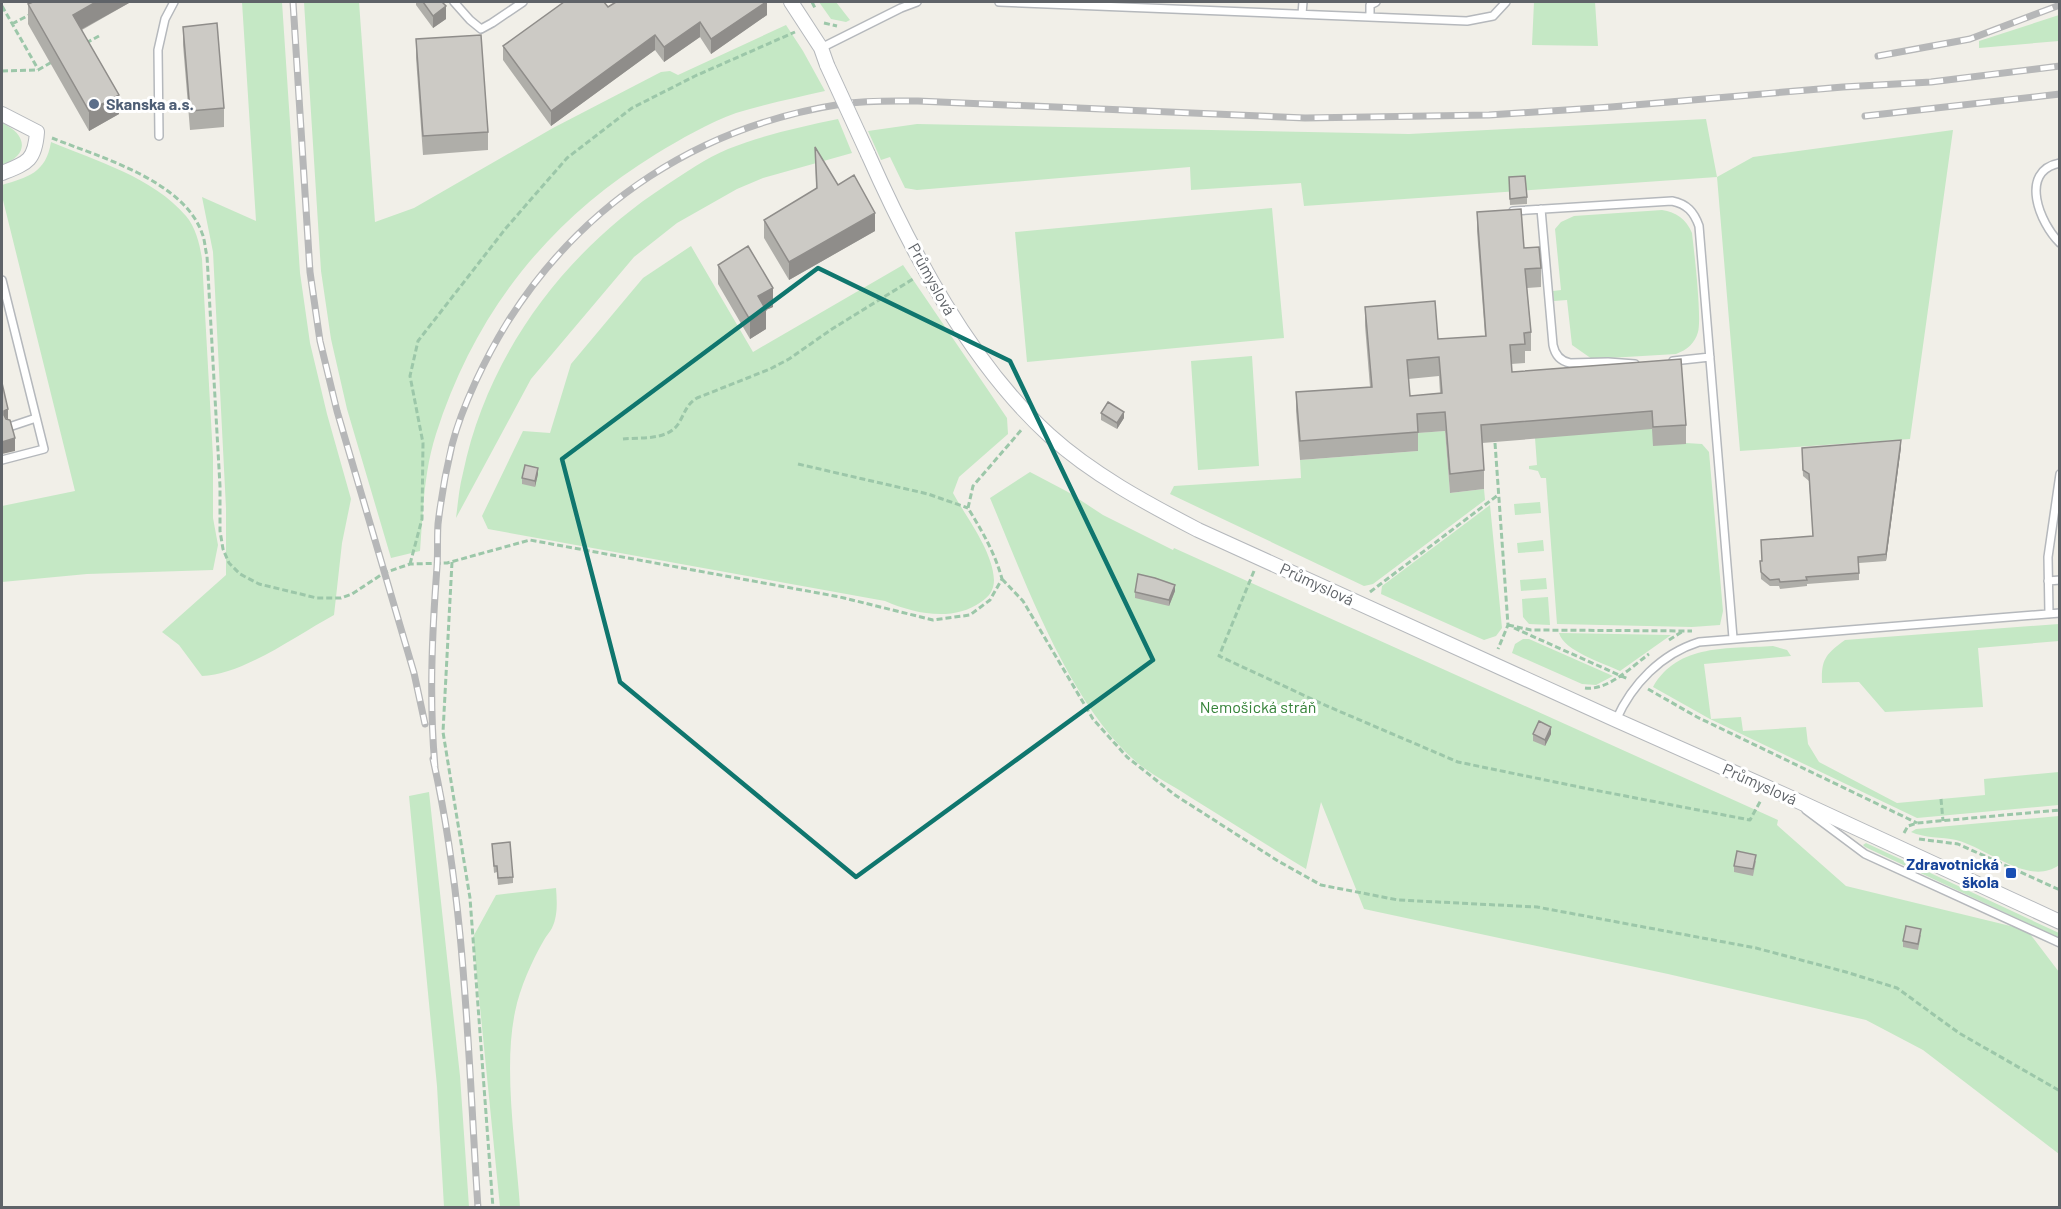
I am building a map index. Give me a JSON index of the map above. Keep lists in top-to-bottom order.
{
  "streets": {
    "street": ["Průmyslová"]
  },
  "parks": ["Nemošická stráň"],
  "places": {
    "other": ["Skanska a.s."],
    "transit": ["Zdravotnická škola"]
  }
}
